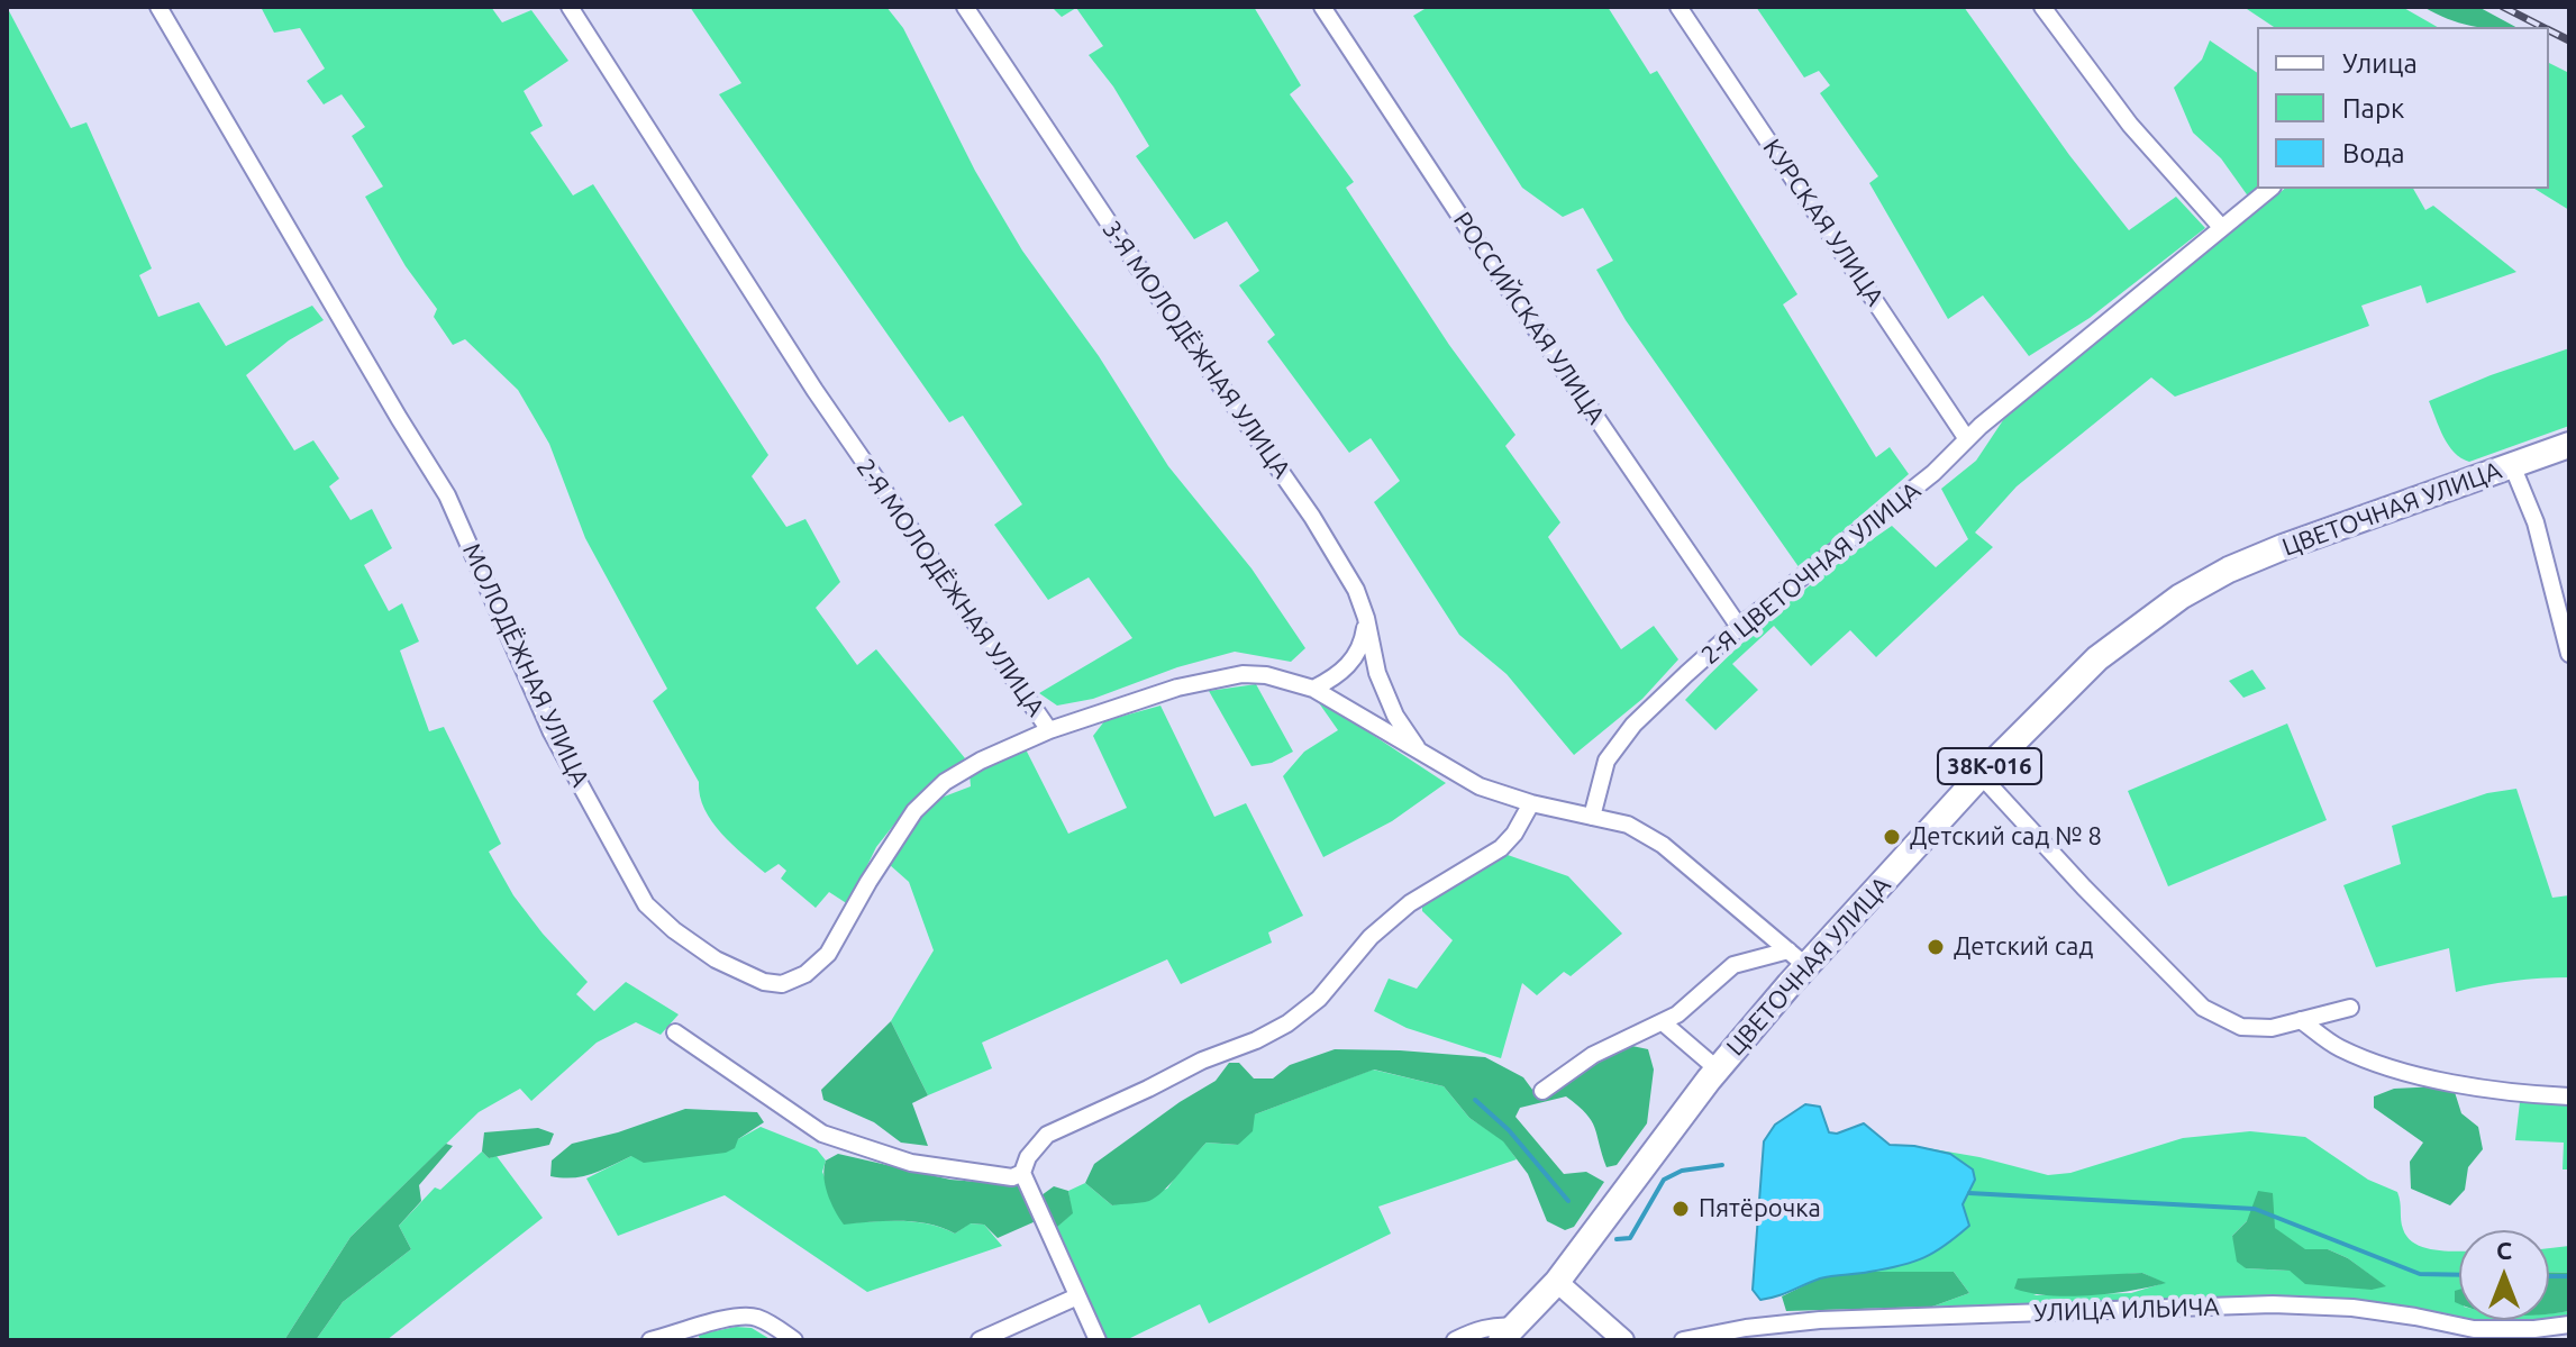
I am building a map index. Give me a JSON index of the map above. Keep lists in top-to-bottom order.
{
  "streets": {
    "main road": ["ЦВЕТОЧНАЯ УЛИЦА", "38К-016"],
    "street": [
      "КУРСКАЯ УЛИЦА",
      "РОССИЙСКАЯ УЛИЦА",
      "3-Я МОЛОДЁЖНАЯ УЛИЦА",
      "2-Я ЦВЕТОЧНАЯ УЛИЦА",
      "2-Я МОЛОДЁЖНАЯ УЛИЦА",
      "МОЛОДЁЖНАЯ УЛИЦА",
      "УЛИЦА ИЛЬИЧА"
    ]
  },
  "crossings": [
    ["КУРСКАЯ УЛИЦА", "2-Я ЦВЕТОЧНАЯ УЛИЦА"],
    ["РОССИЙСКАЯ УЛИЦА", "2-Я ЦВЕТОЧНАЯ УЛИЦА"],
    ["3-Я МОЛОДЁЖНАЯ УЛИЦА", "2-Я МОЛОДЁЖНАЯ УЛИЦА"],
    ["2-Я ЦВЕТОЧНАЯ УЛИЦА", "2-Я МОЛОДЁЖНАЯ УЛИЦА"],
    ["2-Я МОЛОДЁЖНАЯ УЛИЦА", "МОЛОДЁЖНАЯ УЛИЦА"]
  ],
  "places": ["Детский сад № 8", "Детский сад", "Пятёрочка"],
  "legend": ["Улица", "Парк", "Вода"],
  "north": "top"
}
